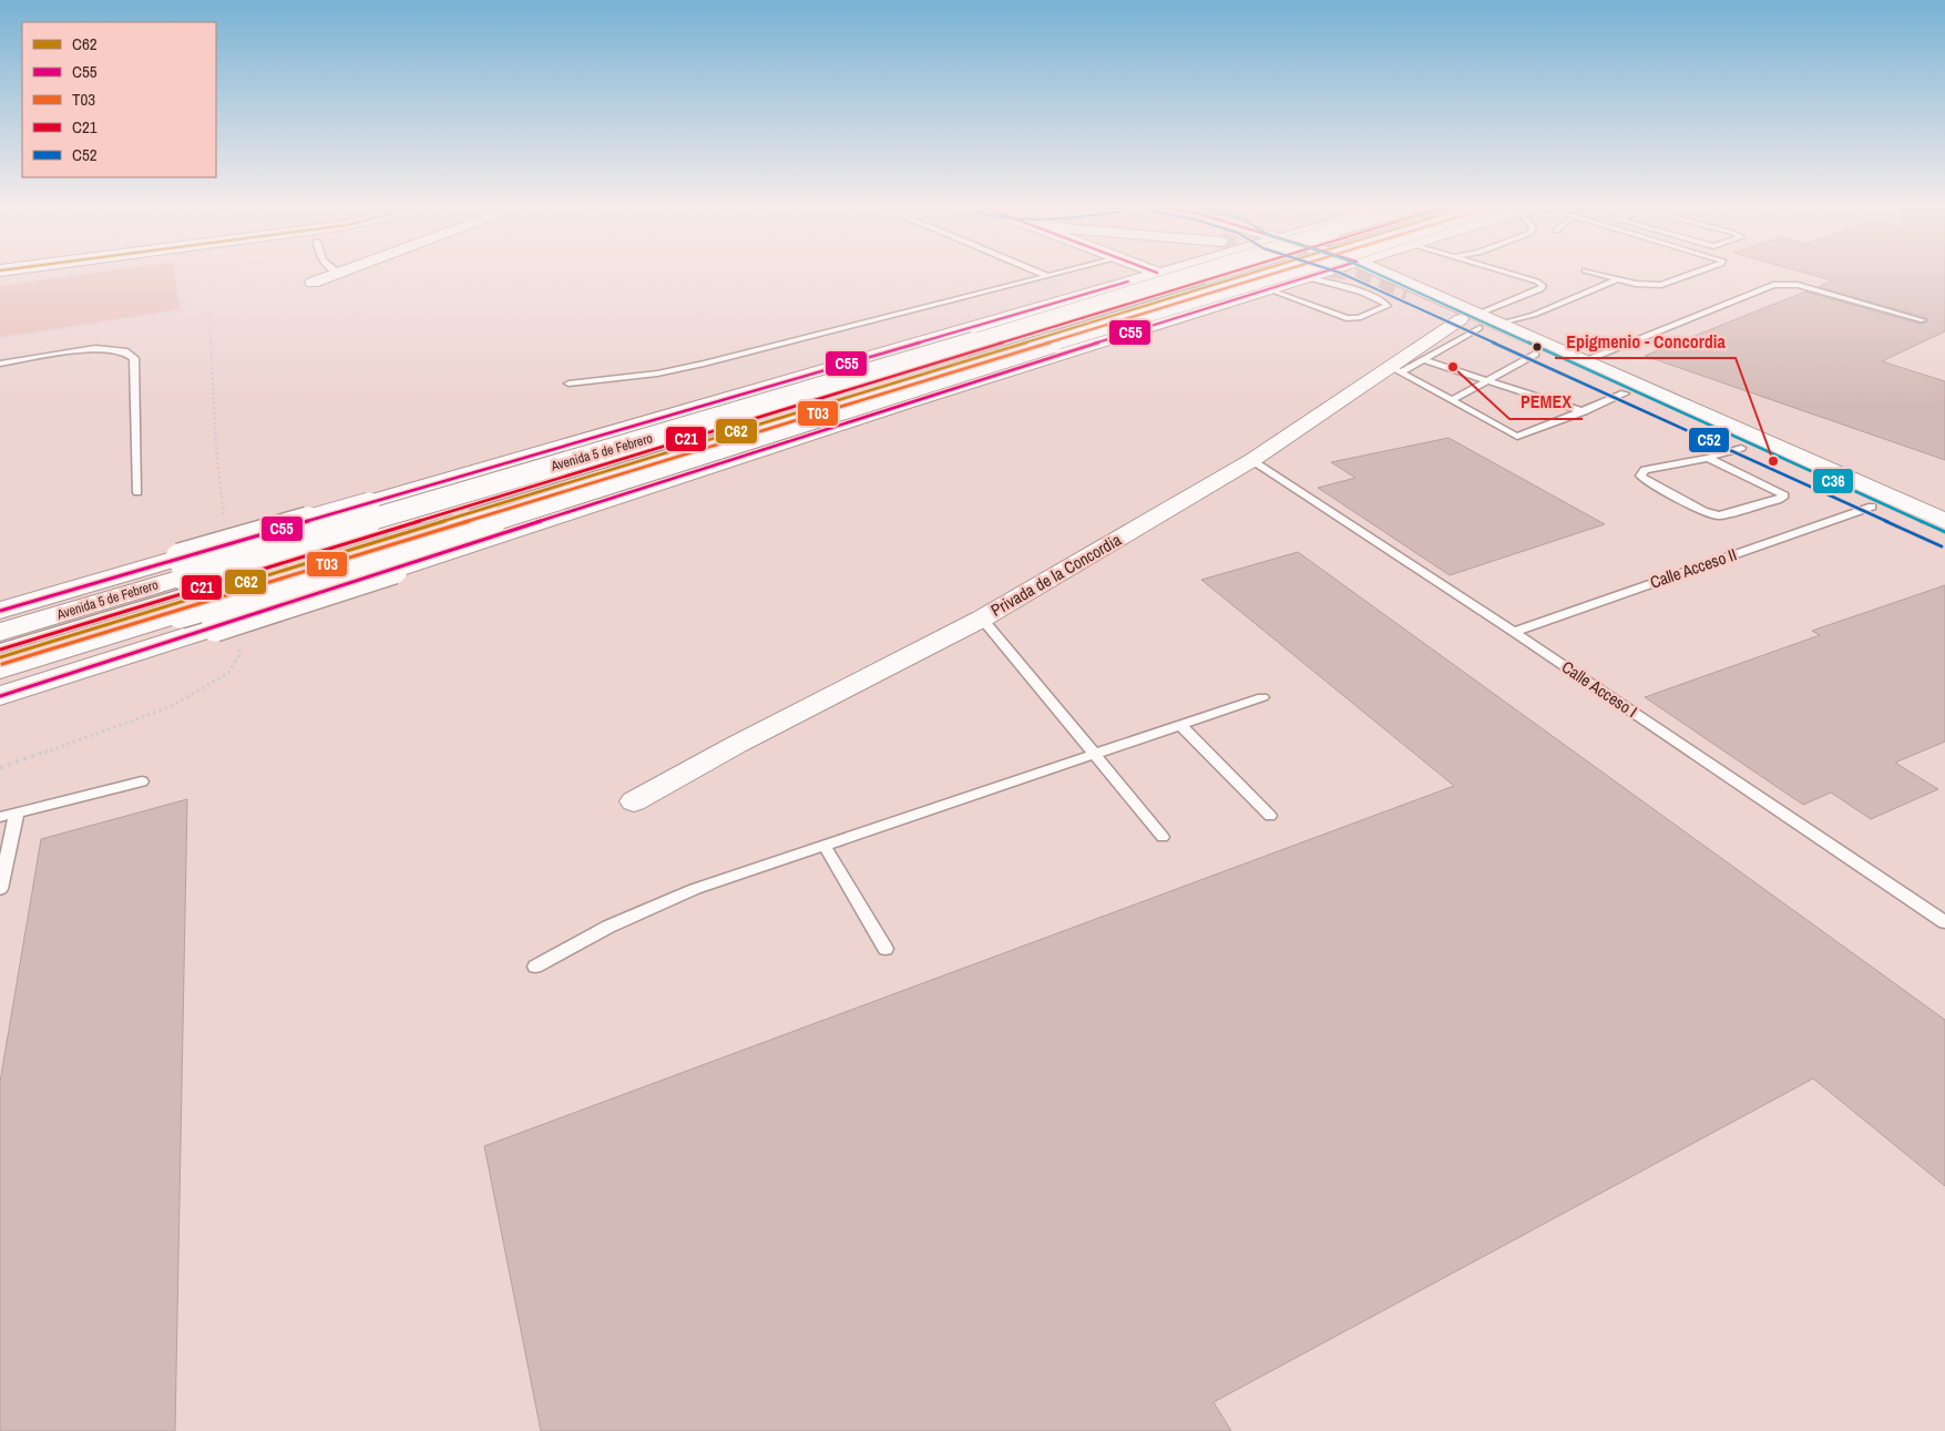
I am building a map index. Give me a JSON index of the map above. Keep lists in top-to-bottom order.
{
  "streets": {
    "main road": ["Avenida 5 de Febrero"],
    "street": ["Privada de la Concordia"],
    "lane": ["Calle Acceso II", "Calle Acceso I"]
  },
  "crossings": [
    ["Calle Acceso II", "Calle Acceso I"],
    ["Privada de la Concordia", "Calle Acceso I"]
  ],
  "places": ["PEMEX", "Epigmenio - Concordia"],
  "lines": [
    "transit line C62",
    "transit line C55",
    "transit line T03",
    "transit line C21",
    "transit line C52",
    "transit line C36"
  ],
  "legend": [
    "C62",
    "C55",
    "T03",
    "C21",
    "C52"
  ]
}
